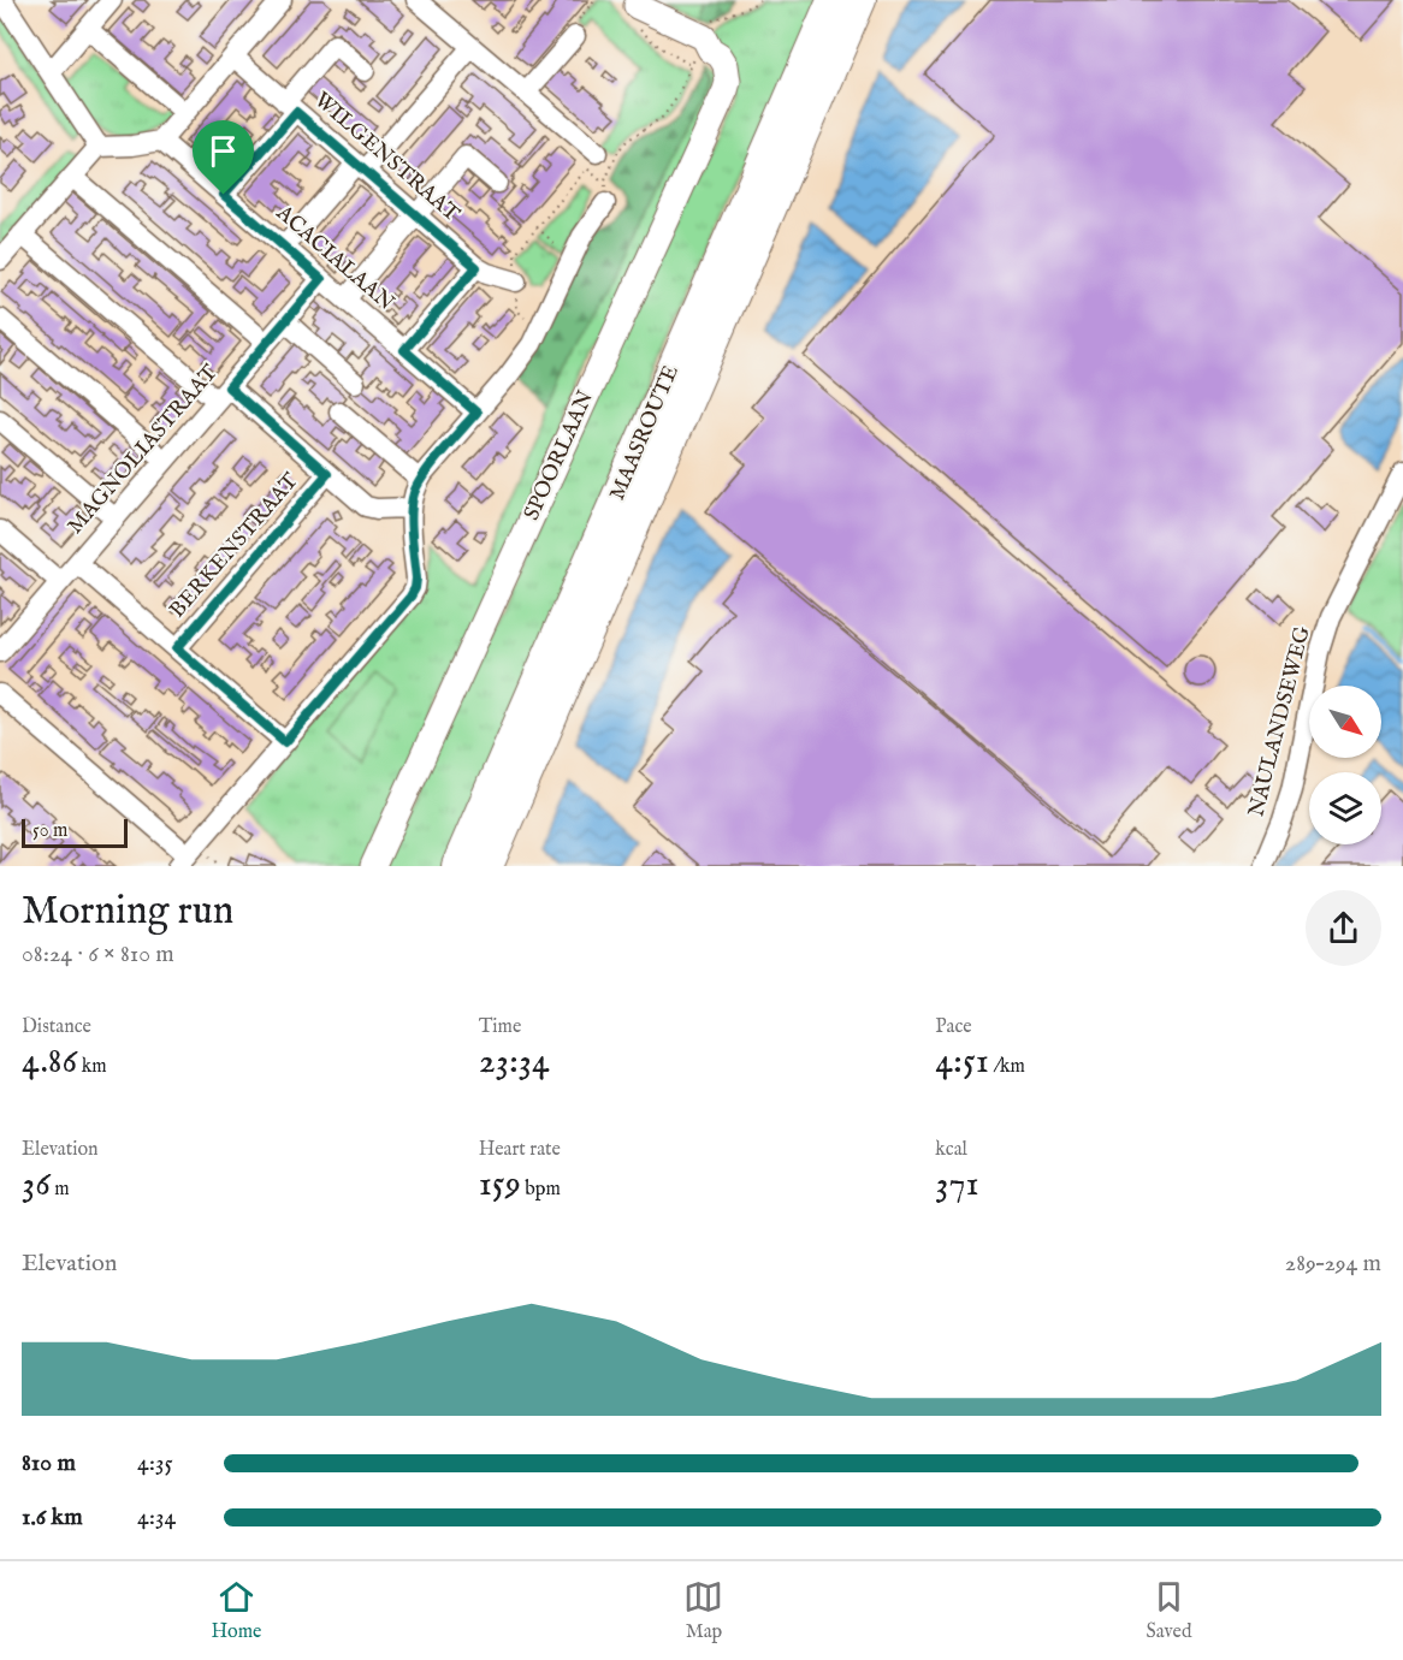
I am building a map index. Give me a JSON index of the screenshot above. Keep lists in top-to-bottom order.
{
  "streets": {
    "highway": ["MAASROUTE"],
    "main road": ["SPOORLAAN"],
    "street": [
      "WILGENSTRAAT",
      "ACACIALAAN",
      "MAGNOLIASTRAAT",
      "BERKENSTRAAT",
      "NAULANDSEWEG"
    ]
  },
  "crossings": [
    ["ACACIALAAN", "MAGNOLIASTRAAT"]
  ],
  "scale_bar": "50 m",
  "north": "bottom right",
  "page": {
    "scale": "50 m",
    "heading": ["Morning run", "08:24 · 6 × 810 m"],
    "stats": [
      ["Distance", "4.86 km"],
      ["Time", "23:34"],
      ["Pace", "4:51 /km"],
      ["Elevation", "36 m"],
      ["Heart rate", "159 bpm"],
      ["kcal", "371"]
    ],
    "chart": ["Elevation", "289–294 m"],
    "list": [
      {
        "name": "810 m",
        "note": "4:35"
      },
      {
        "name": "1.6 km",
        "note": "4:34"
      }
    ],
    "tabs": ["Home", "Map", "Saved"]
  }
}
